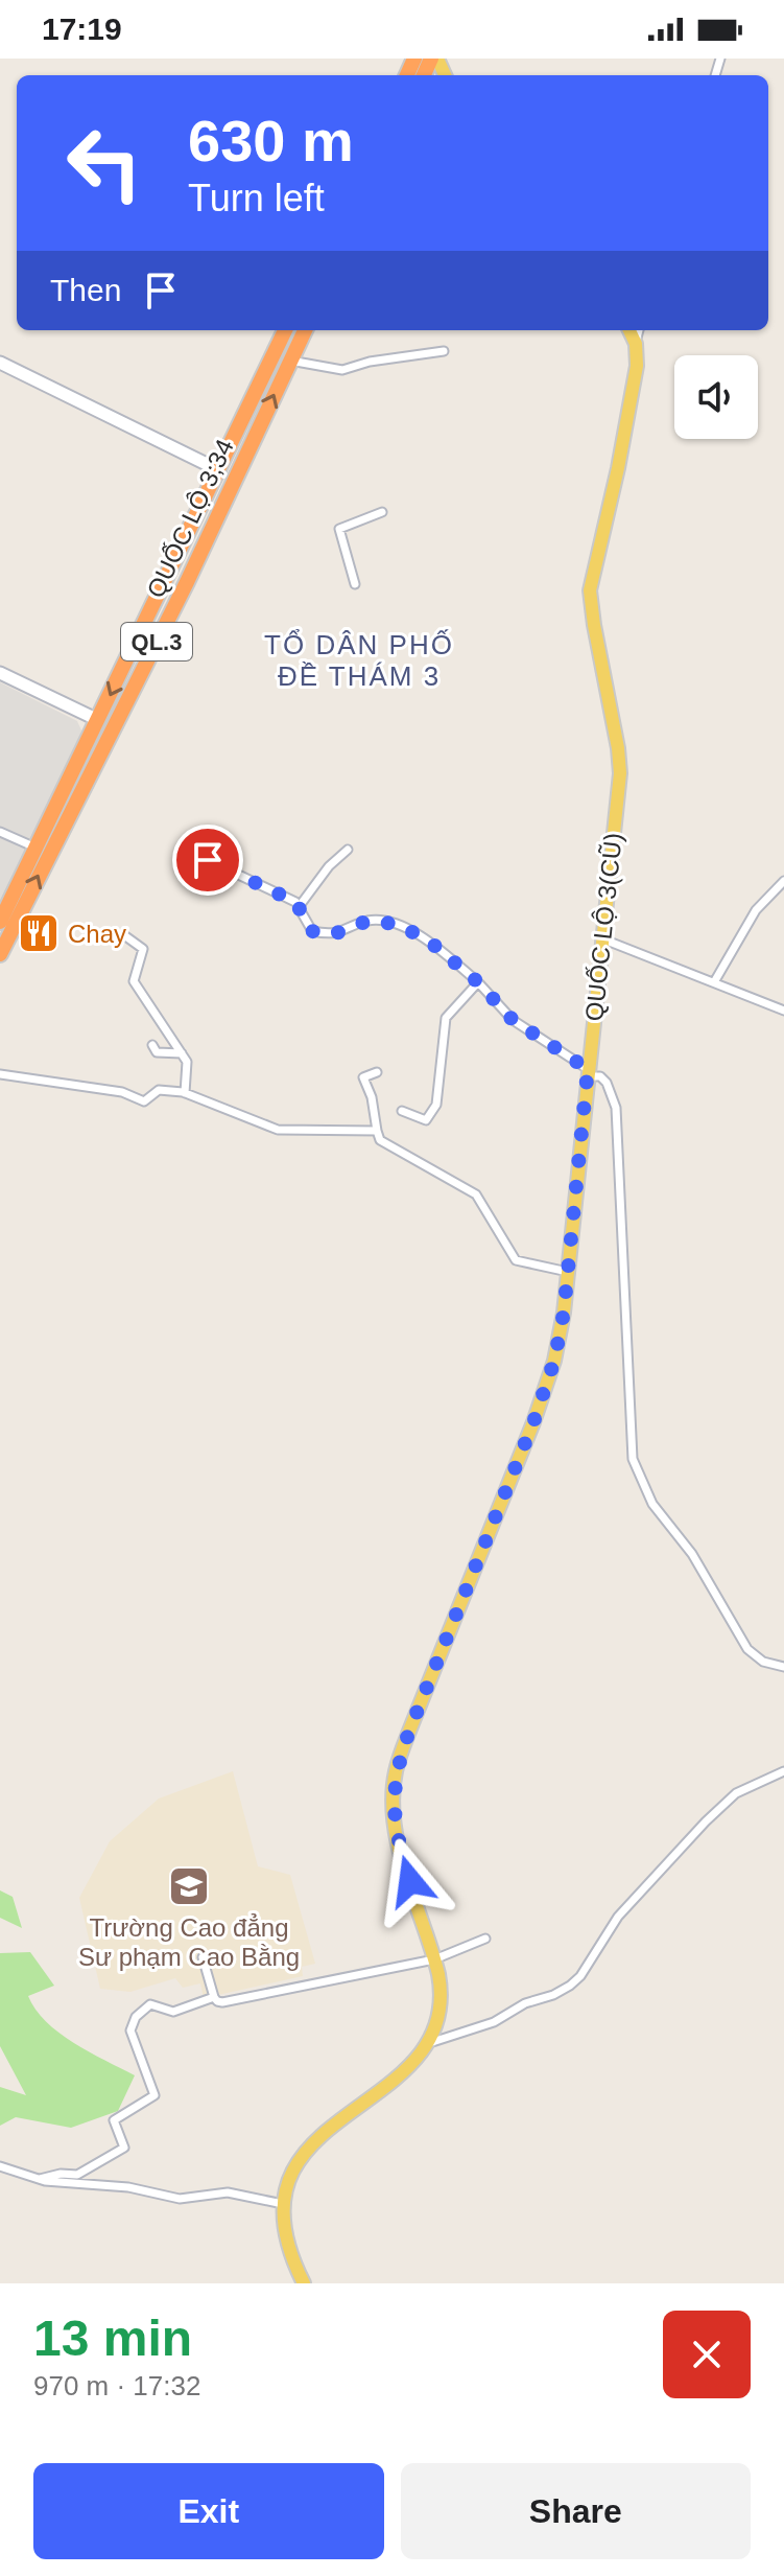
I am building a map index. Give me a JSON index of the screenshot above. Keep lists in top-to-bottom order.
{
  "streets": {
    "highway": ["QUỐC LỘ 3;34", "QL.3"],
    "main road": ["QUỐC LỘ 3(CŨ)"]
  },
  "districts": ["TỔ DÂN PHỐ ĐỀ THÁM 3"],
  "places": {
    "restaurant": ["Chay"],
    "school or university": ["Trường Cao đẳng Sư phạm Cao Bằng"]
  },
  "page": {
    "status": "17:19",
    "turn": ["630 m", "Turn left"],
    "then": "Then",
    "heading": ["13 min", "970 m · 17:32"],
    "buttons": ["Exit", "Share"]
  }
}
